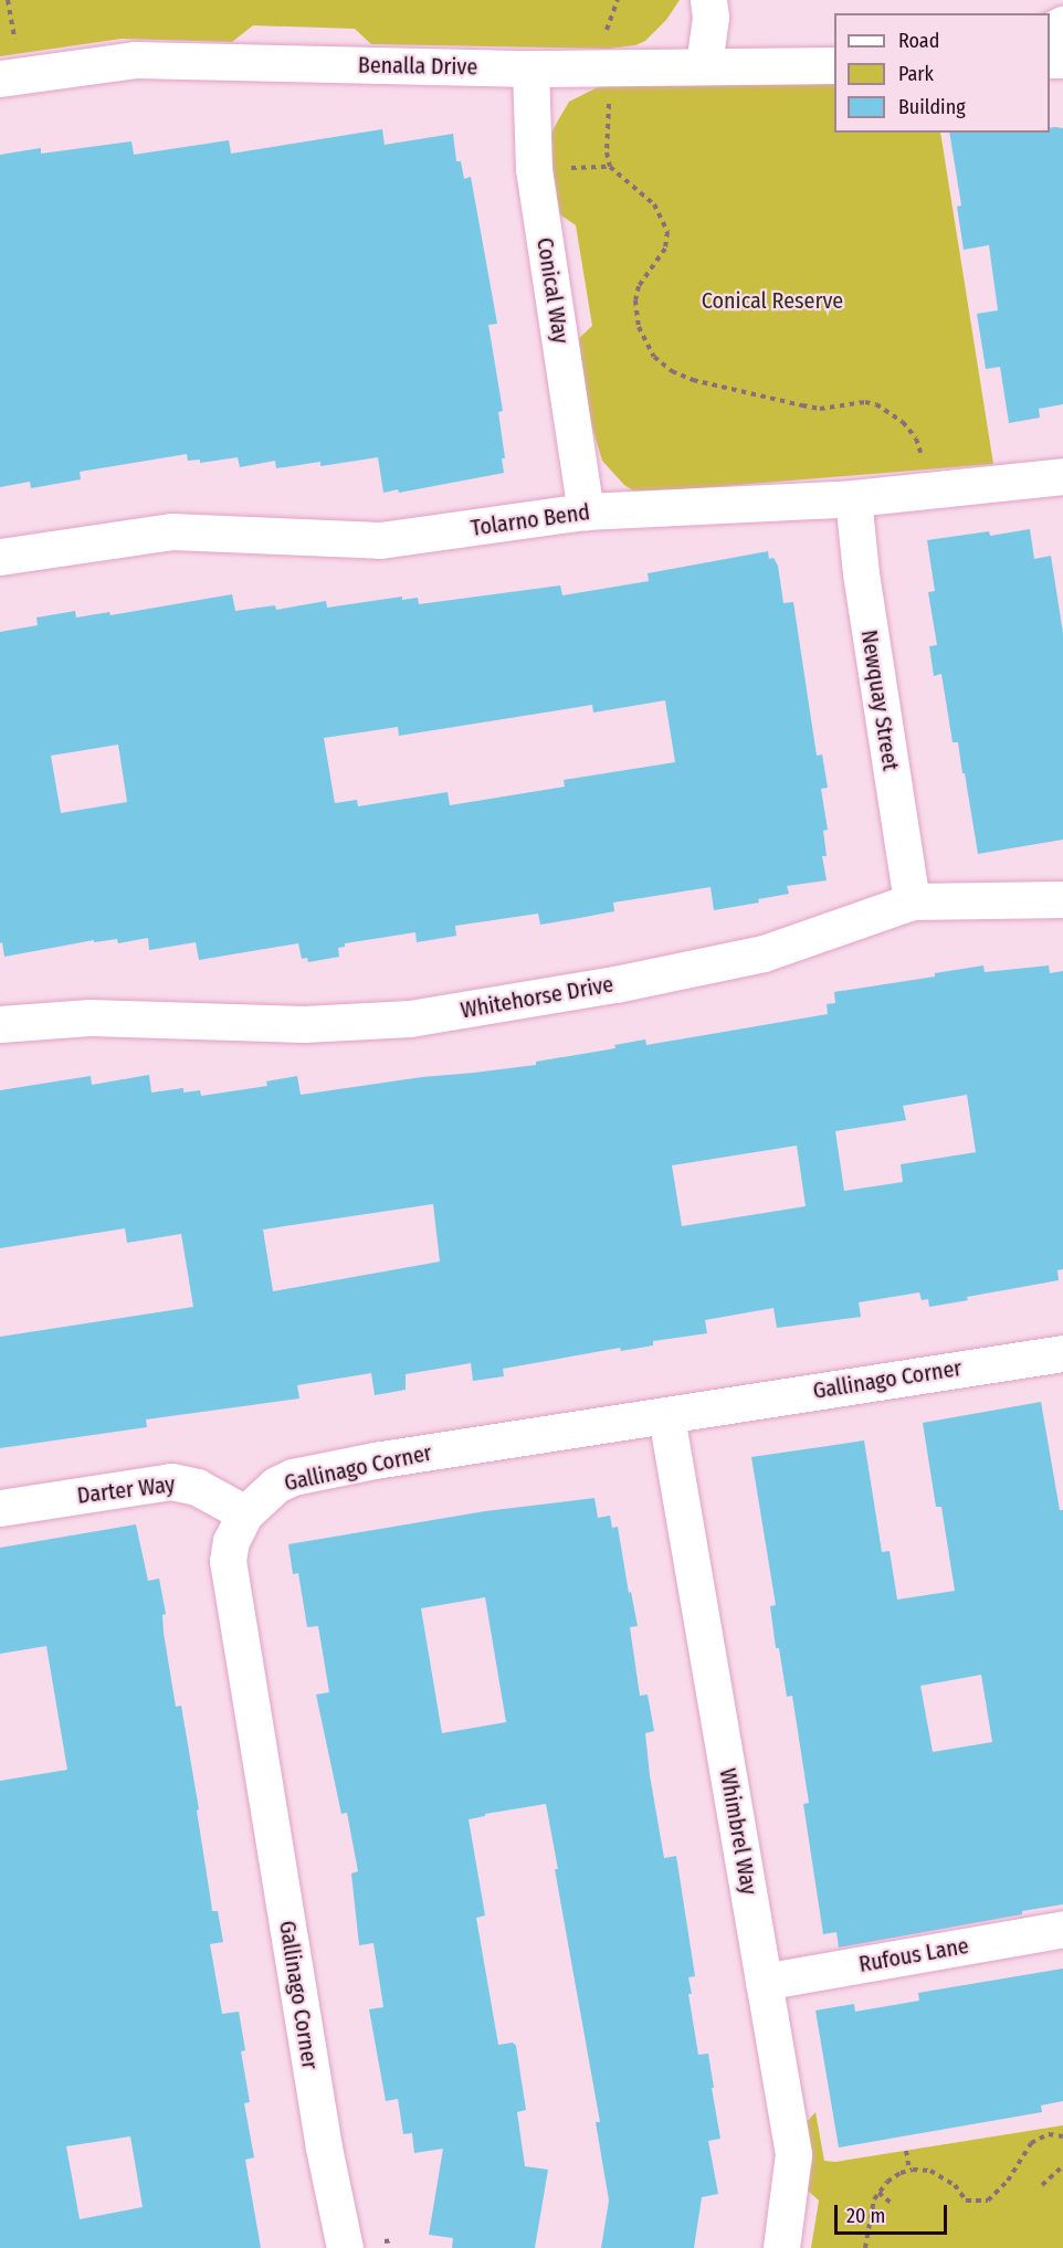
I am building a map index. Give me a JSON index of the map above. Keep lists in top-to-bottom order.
{
  "streets": {
    "street": [
      "Benalla Drive",
      "Conical Way",
      "Tolarno Bend",
      "Newquay Street",
      "Whitehorse Drive",
      "Gallinago Corner",
      "Darter Way",
      "Whimbrel Way",
      "Rufous Lane"
    ]
  },
  "crossings": [
    ["Benalla Drive", "Conical Way"],
    ["Conical Way", "Tolarno Bend"],
    ["Tolarno Bend", "Newquay Street"],
    ["Newquay Street", "Whitehorse Drive"],
    ["Gallinago Corner", "Darter Way"],
    ["Gallinago Corner", "Whimbrel Way"],
    ["Whimbrel Way", "Rufous Lane"]
  ],
  "parks": ["Conical Reserve"],
  "legend": ["Road", "Park", "Building"],
  "scale_bar": "20 m"
}
